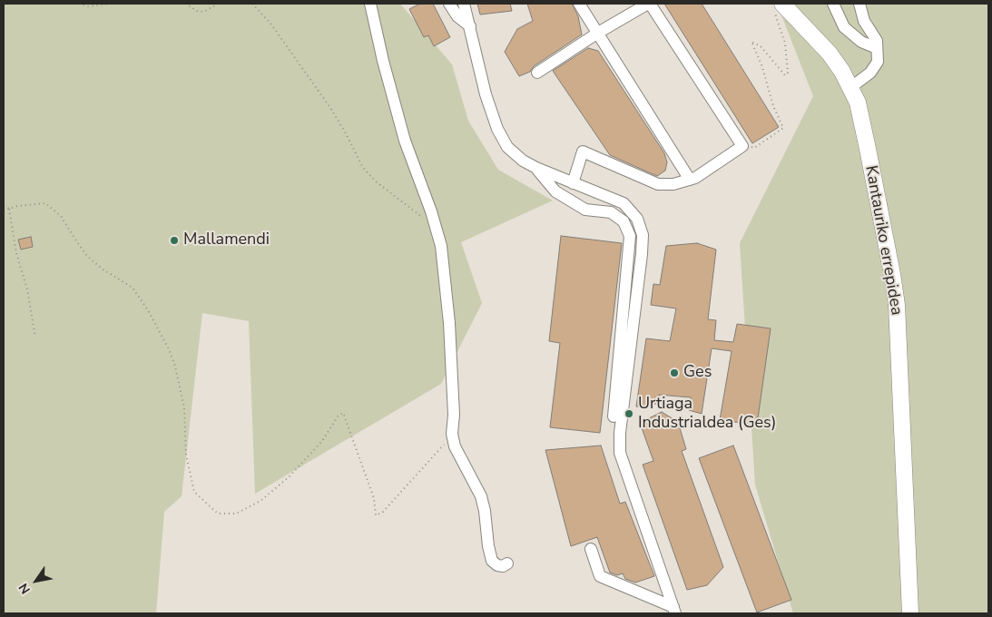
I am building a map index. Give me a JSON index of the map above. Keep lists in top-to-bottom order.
{
  "streets": {
    "highway": ["Kantauriko errepidea"]
  },
  "places": ["Mallamendi", "Ges", "Urtiaga Industrialdea (Ges)"],
  "north": "bottom left"
}
